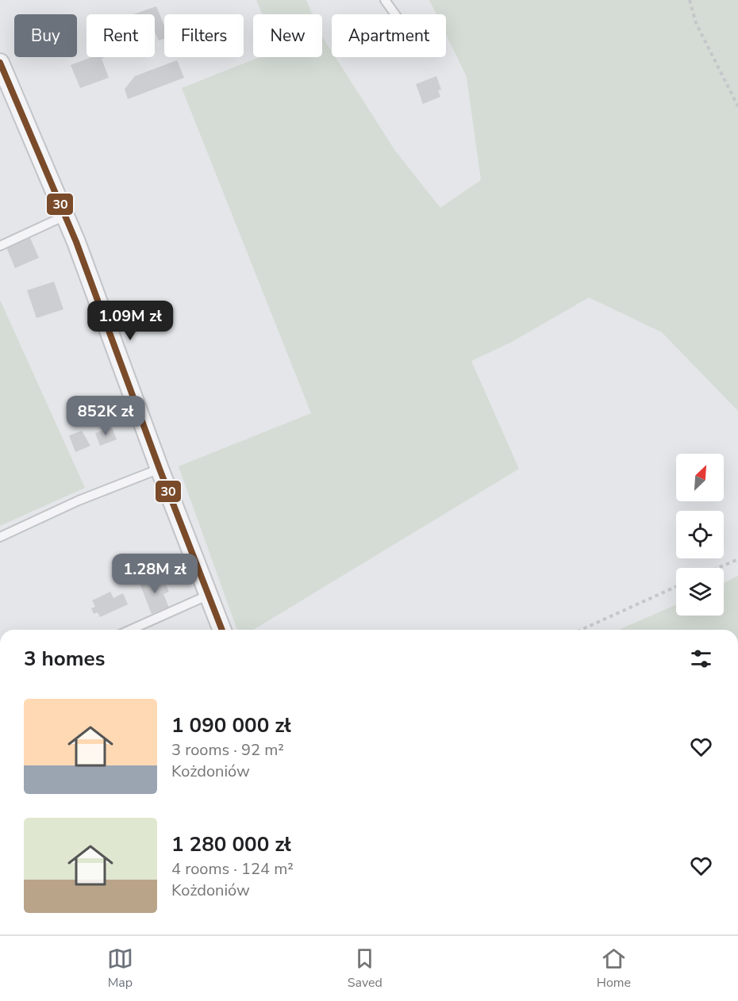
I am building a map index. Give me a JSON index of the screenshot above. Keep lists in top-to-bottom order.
{
  "lines": ["transit line 30"],
  "north": "top right",
  "page": {
    "chip": [
      "Buy",
      "Rent",
      "Filters",
      "New",
      "Apartment"
    ],
    "price": ["1.09M zł", "852K zł", "1.28M zł"],
    "heading": "3 homes",
    "list": [
      {
        "name": "1 090 000 zł",
        "note": "3 rooms · 92 m² · Kożdoniów"
      },
      {
        "name": "1 280 000 zł",
        "note": "4 rooms · 124 m² · Kożdoniów"
      }
    ],
    "tabs": ["Map", "Saved", "Home"]
  }
}
